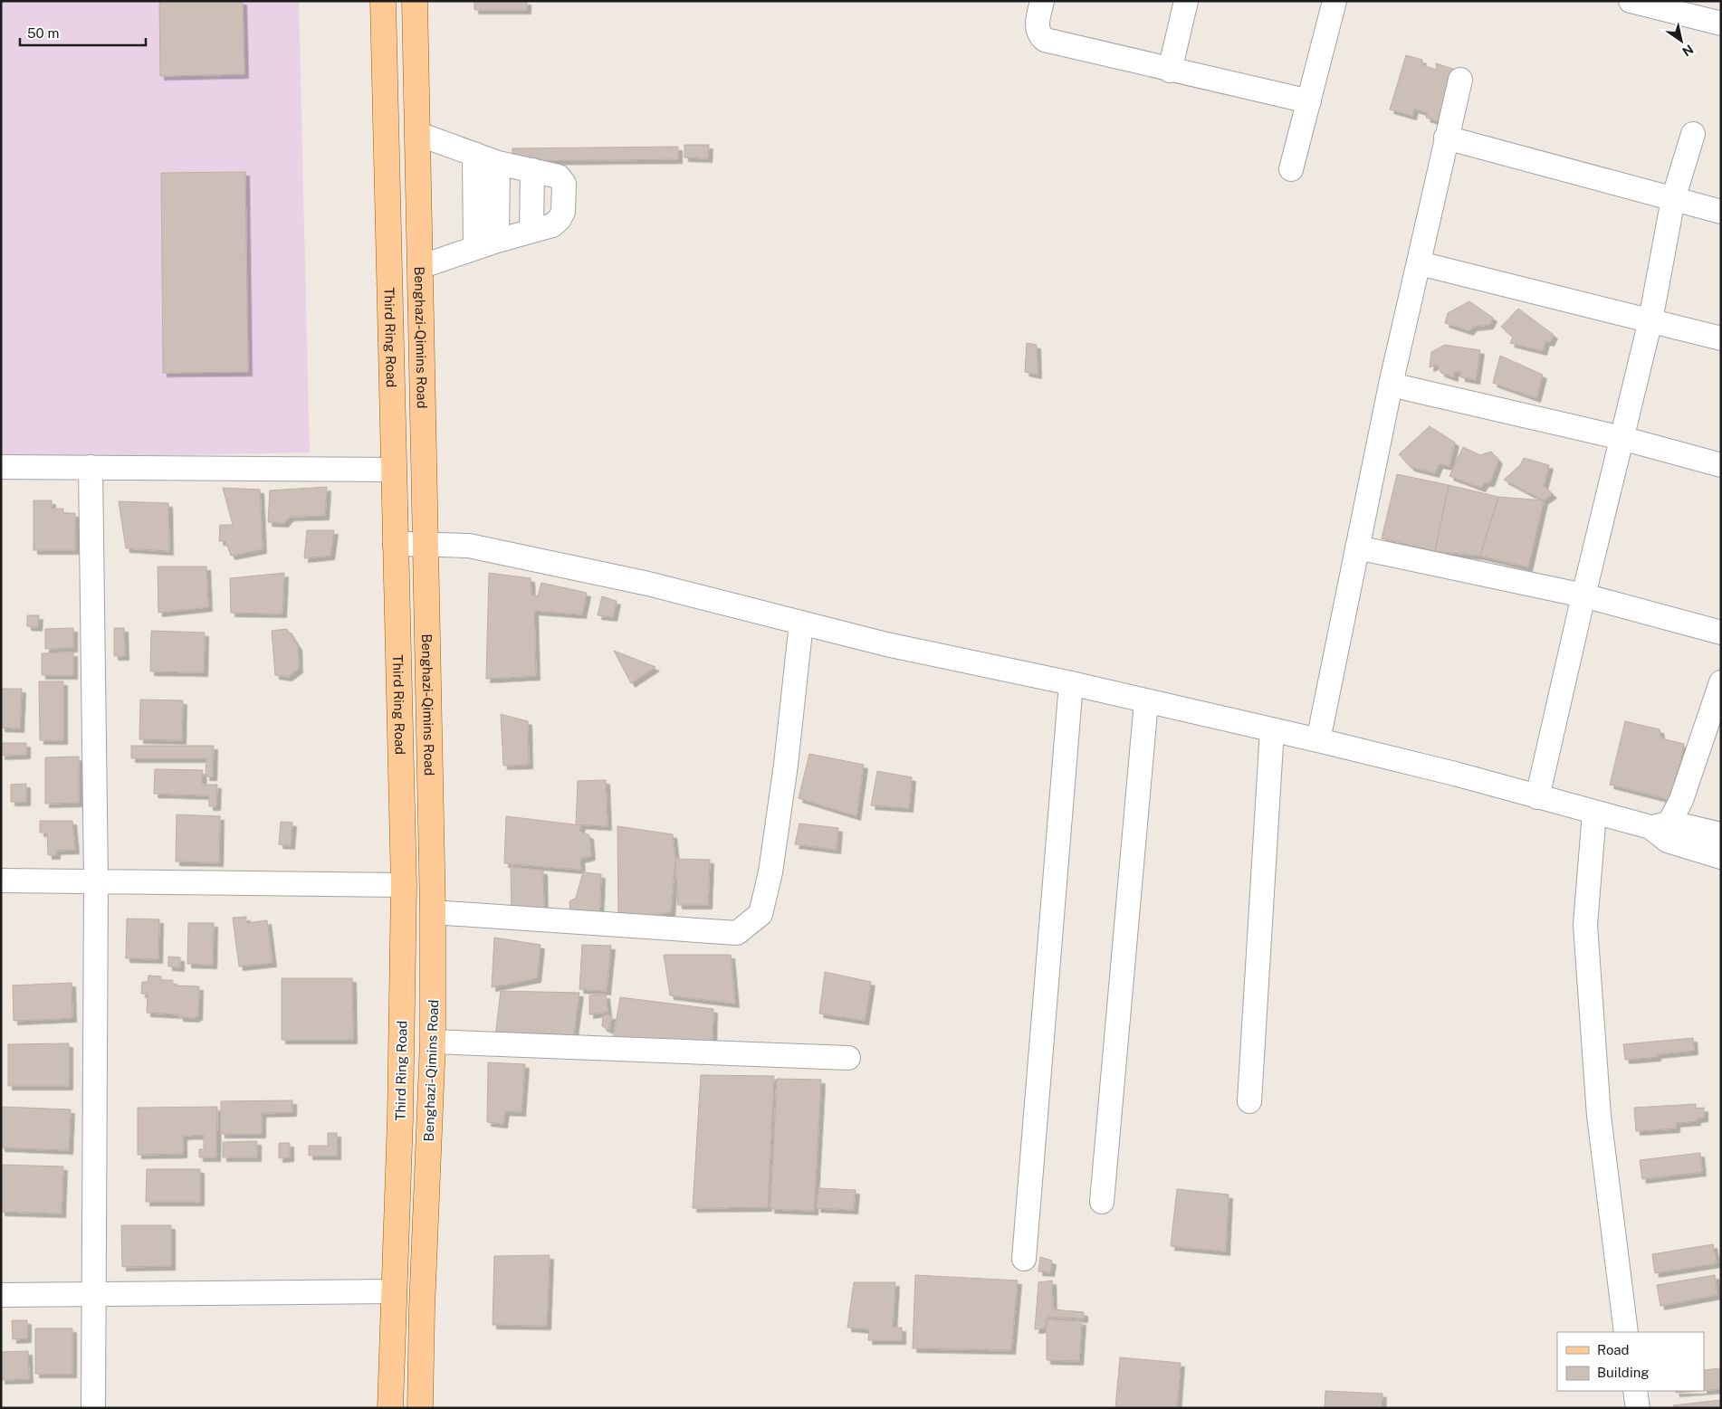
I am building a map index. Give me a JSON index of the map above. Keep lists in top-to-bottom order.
{
  "streets": {
    "main road": ["Third Ring Road", "Benghazi-Qimins Road"]
  },
  "legend": ["Road", "Building"],
  "scale_bar": "50 m",
  "north": "bottom right"
}
